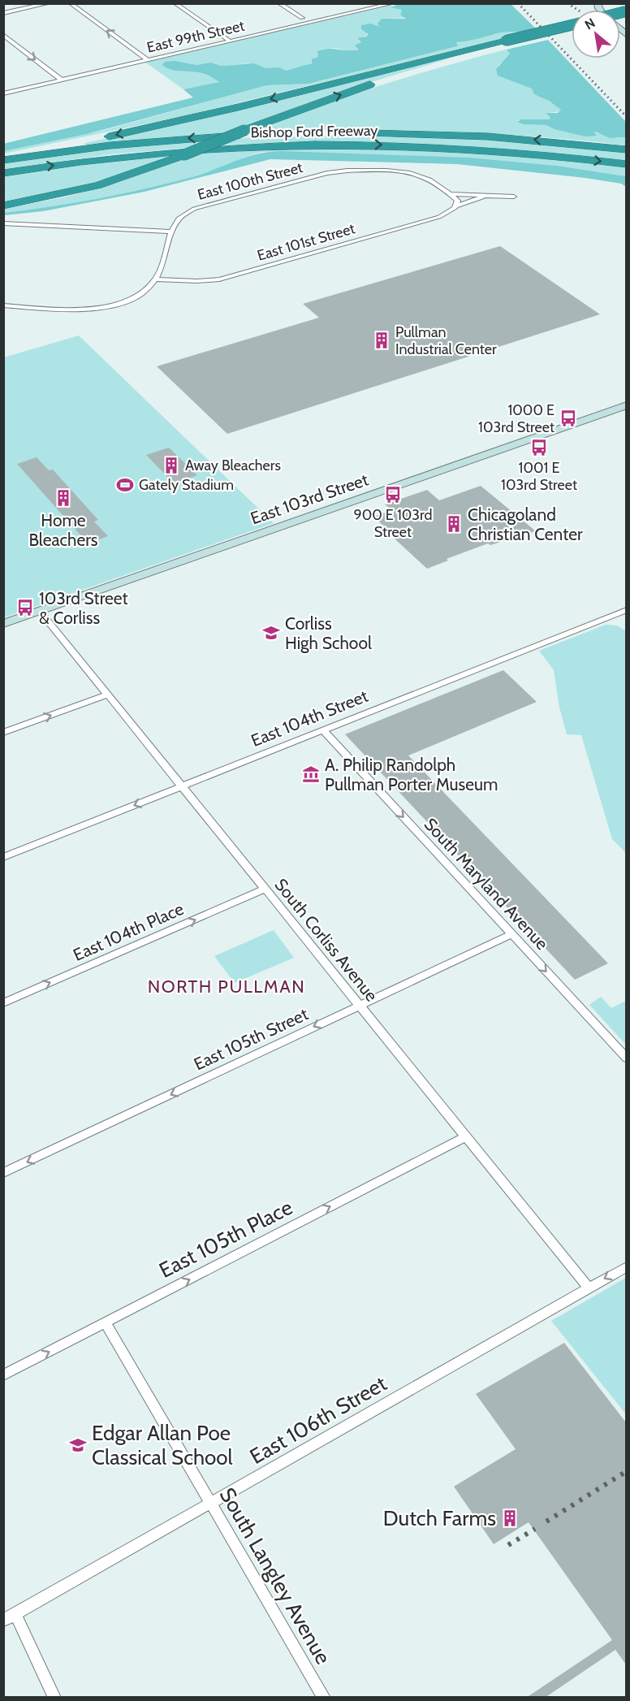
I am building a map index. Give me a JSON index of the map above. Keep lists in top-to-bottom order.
{
  "streets": {
    "highway": ["Bishop Ford Freeway"],
    "main road": ["East 103rd Street"],
    "street": [
      "East 99th Street",
      "East 100th Street",
      "East 101st Street",
      "East 104th Street",
      "South Maryland Avenue",
      "East 104th Place",
      "South Corliss Avenue",
      "East 105th Street",
      "East 105th Place",
      "East 106th Street",
      "South Langley Avenue"
    ]
  },
  "crossings": [
    ["East 103rd Street", "South Corliss Avenue"],
    ["East 104th Street", "South Maryland Avenue"],
    ["East 104th Street", "South Corliss Avenue"],
    ["South Maryland Avenue", "East 105th Street"],
    ["East 104th Place", "South Corliss Avenue"],
    ["South Corliss Avenue", "East 105th Street"],
    ["South Corliss Avenue", "East 105th Place"],
    ["South Corliss Avenue", "East 106th Street"],
    ["East 105th Place", "South Langley Avenue"],
    ["East 106th Street", "South Langley Avenue"]
  ],
  "one_way": [
    "South Maryland Avenue",
    "East 104th Place",
    "East 105th Street",
    "East 105th Place"
  ],
  "districts": ["NORTH PULLMAN"],
  "places": {
    "building": [
      "Pullman Industrial Center",
      "Away Bleachers",
      "Home Bleachers",
      "Chicagoland Christian Center",
      "Dutch Farms"
    ],
    "bus stop": [
      "1000 E 103rd Street",
      "1001 E 103rd Street",
      "900 E 103rd Street",
      "103rd Street & Corliss"
    ],
    "sports": ["Gately Stadium"],
    "school or university": ["Corliss High School", "Edgar Allan Poe Classical School"],
    "museum": ["A. Philip Randolph Pullman Porter Museum"]
  },
  "north": "top left"
}
